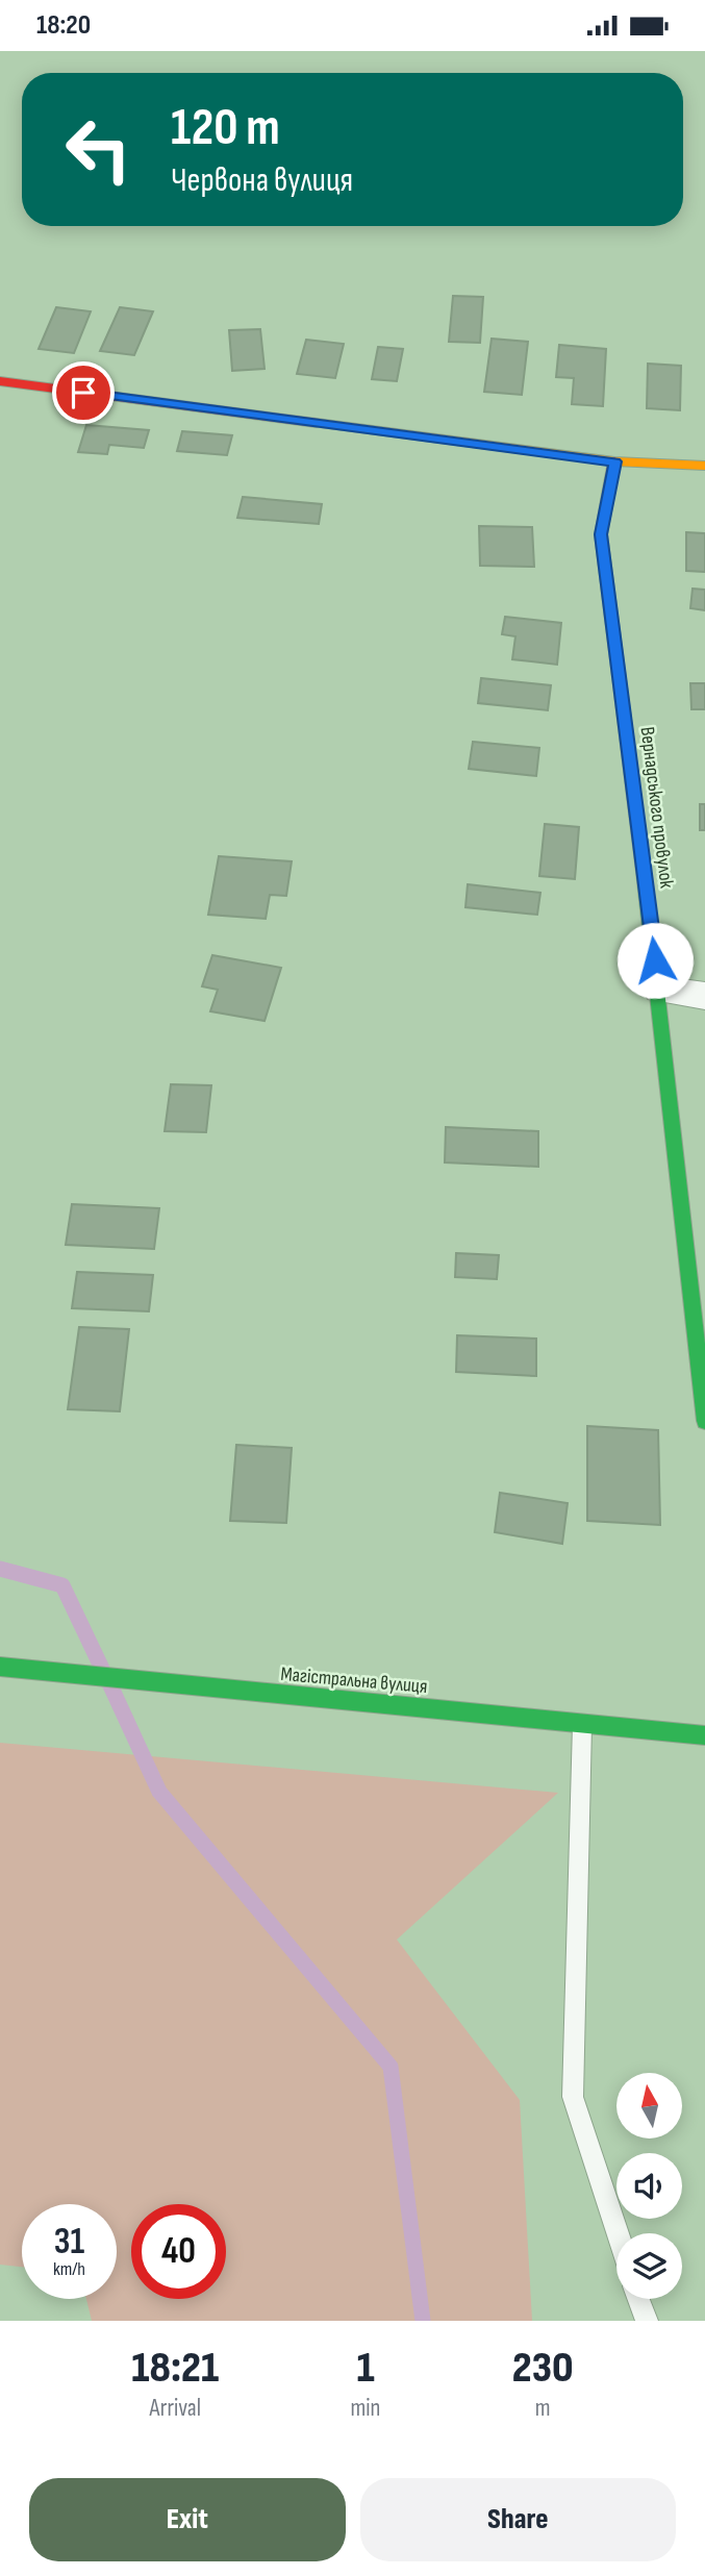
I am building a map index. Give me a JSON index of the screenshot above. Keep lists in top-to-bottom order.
{
  "streets": {
    "street": ["Вернадського провулок", "Магістральна вулиця"]
  },
  "north": "top",
  "page": {
    "status": "18:20",
    "turn": ["120 m", "Червона вулиця"],
    "speed": "31 km/h",
    "limit": "40",
    "eta": [
      "18:21",
      "Arrival",
      "1",
      "min",
      "230",
      "m"
    ],
    "buttons": ["Exit", "Share"]
  }
}
